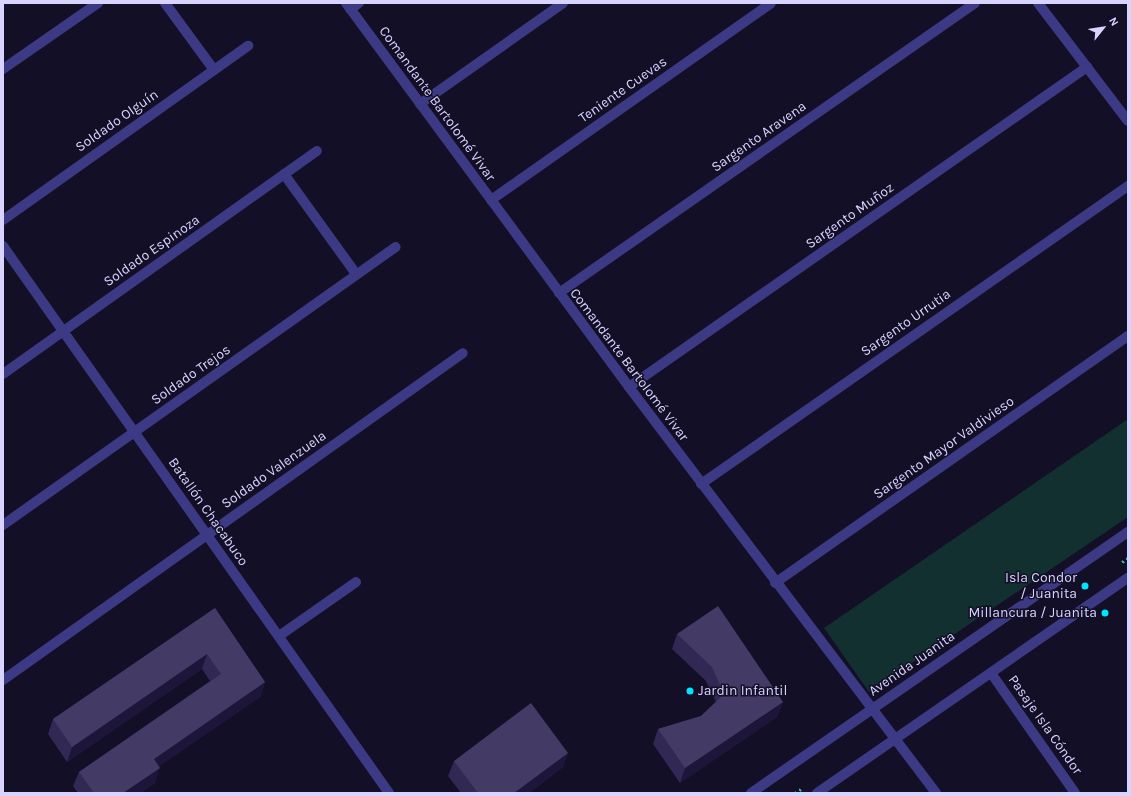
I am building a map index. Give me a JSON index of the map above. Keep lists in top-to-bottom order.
{
  "streets": {
    "street": [
      "Teniente Cuevas",
      "Comandante Bartolomé Vivar",
      "Soldado Olguín",
      "Sargento Aravena",
      "Sargento Muñoz",
      "Soldado Espinoza",
      "Sargento Urrutia",
      "Soldado Trejos",
      "Sargento Mayor Valdivieso",
      "Soldado Valenzuela",
      "Batallón Chacabuco",
      "Avenida Juanita",
      "Pasaje Isla Cóndor"
    ]
  },
  "crossings": [
    ["Teniente Cuevas", "Comandante Bartolomé Vivar"],
    ["Comandante Bartolomé Vivar", "Sargento Aravena"],
    ["Comandante Bartolomé Vivar", "Sargento Muñoz"],
    ["Comandante Bartolomé Vivar", "Sargento Urrutia"],
    ["Comandante Bartolomé Vivar", "Sargento Mayor Valdivieso"],
    ["Comandante Bartolomé Vivar", "Avenida Juanita"],
    ["Soldado Espinoza", "Batallón Chacabuco"],
    ["Soldado Trejos", "Batallón Chacabuco"],
    ["Soldado Valenzuela", "Batallón Chacabuco"]
  ],
  "places": ["Isla Condor / Juanita", "Millancura / Juanita", "Jardin Infantil"],
  "north": "top right"
}
